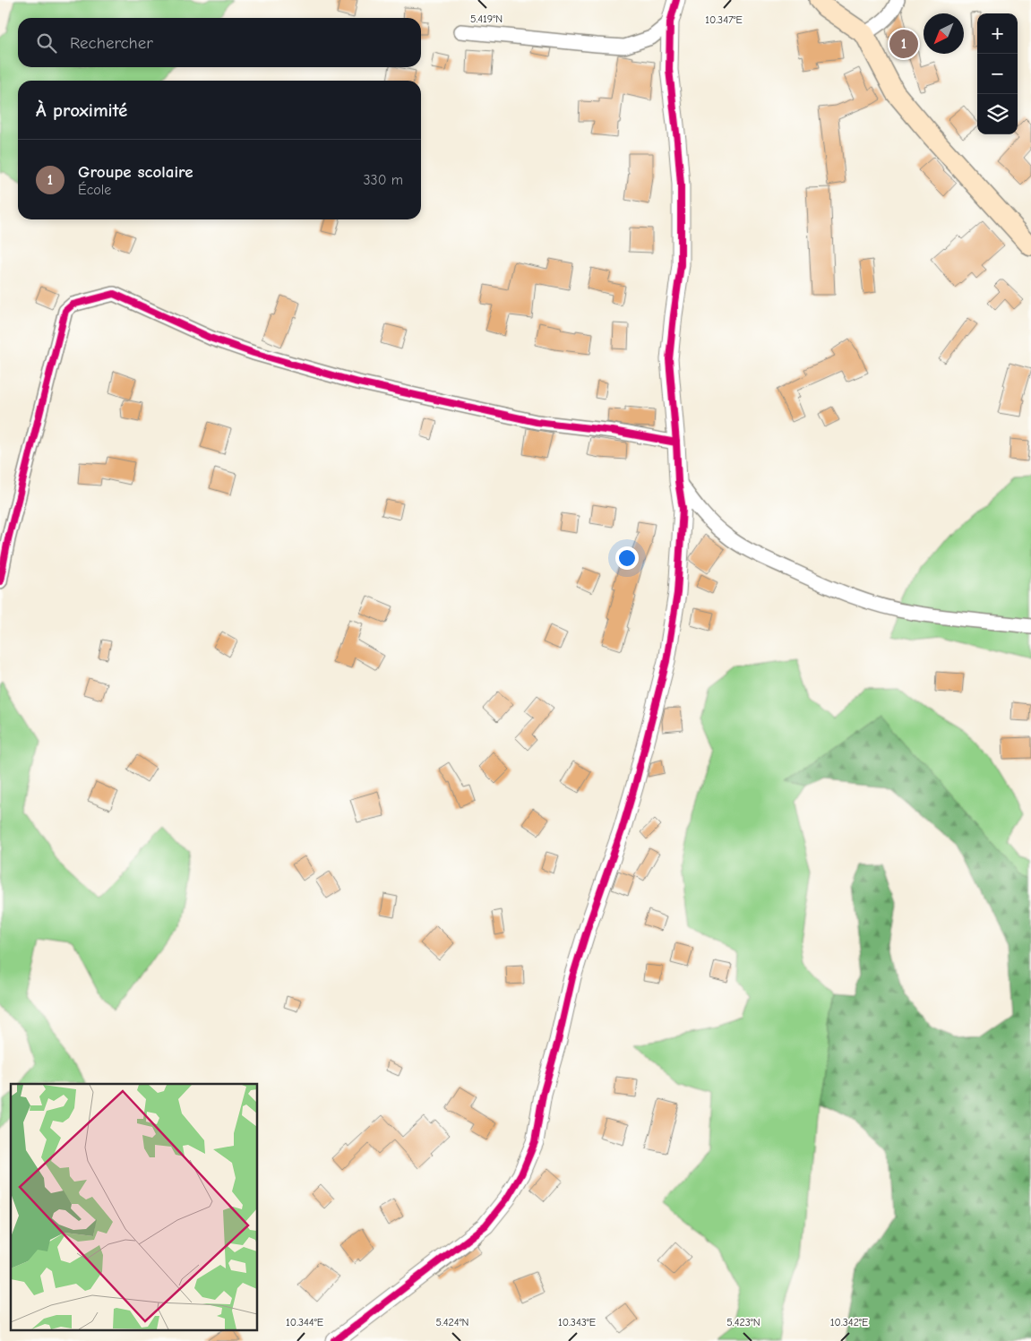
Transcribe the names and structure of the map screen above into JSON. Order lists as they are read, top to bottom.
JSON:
{
  "north": "bottom left",
  "page": {
    "map_buttons": ["+", "−"],
    "search": "Rechercher",
    "pins": "1",
    "heading": "À proximité",
    "list": [
      {
        "mark": "1",
        "name": "Groupe scolaire",
        "note": "École",
        "value": "330 m"
      }
    ]
  },
  "coordinates": [
    "5.419°N",
    "10.347°E",
    "10.344°E",
    "10.343°E",
    "10.342°E",
    "5.424°N",
    "5.423°N"
  ]
}
